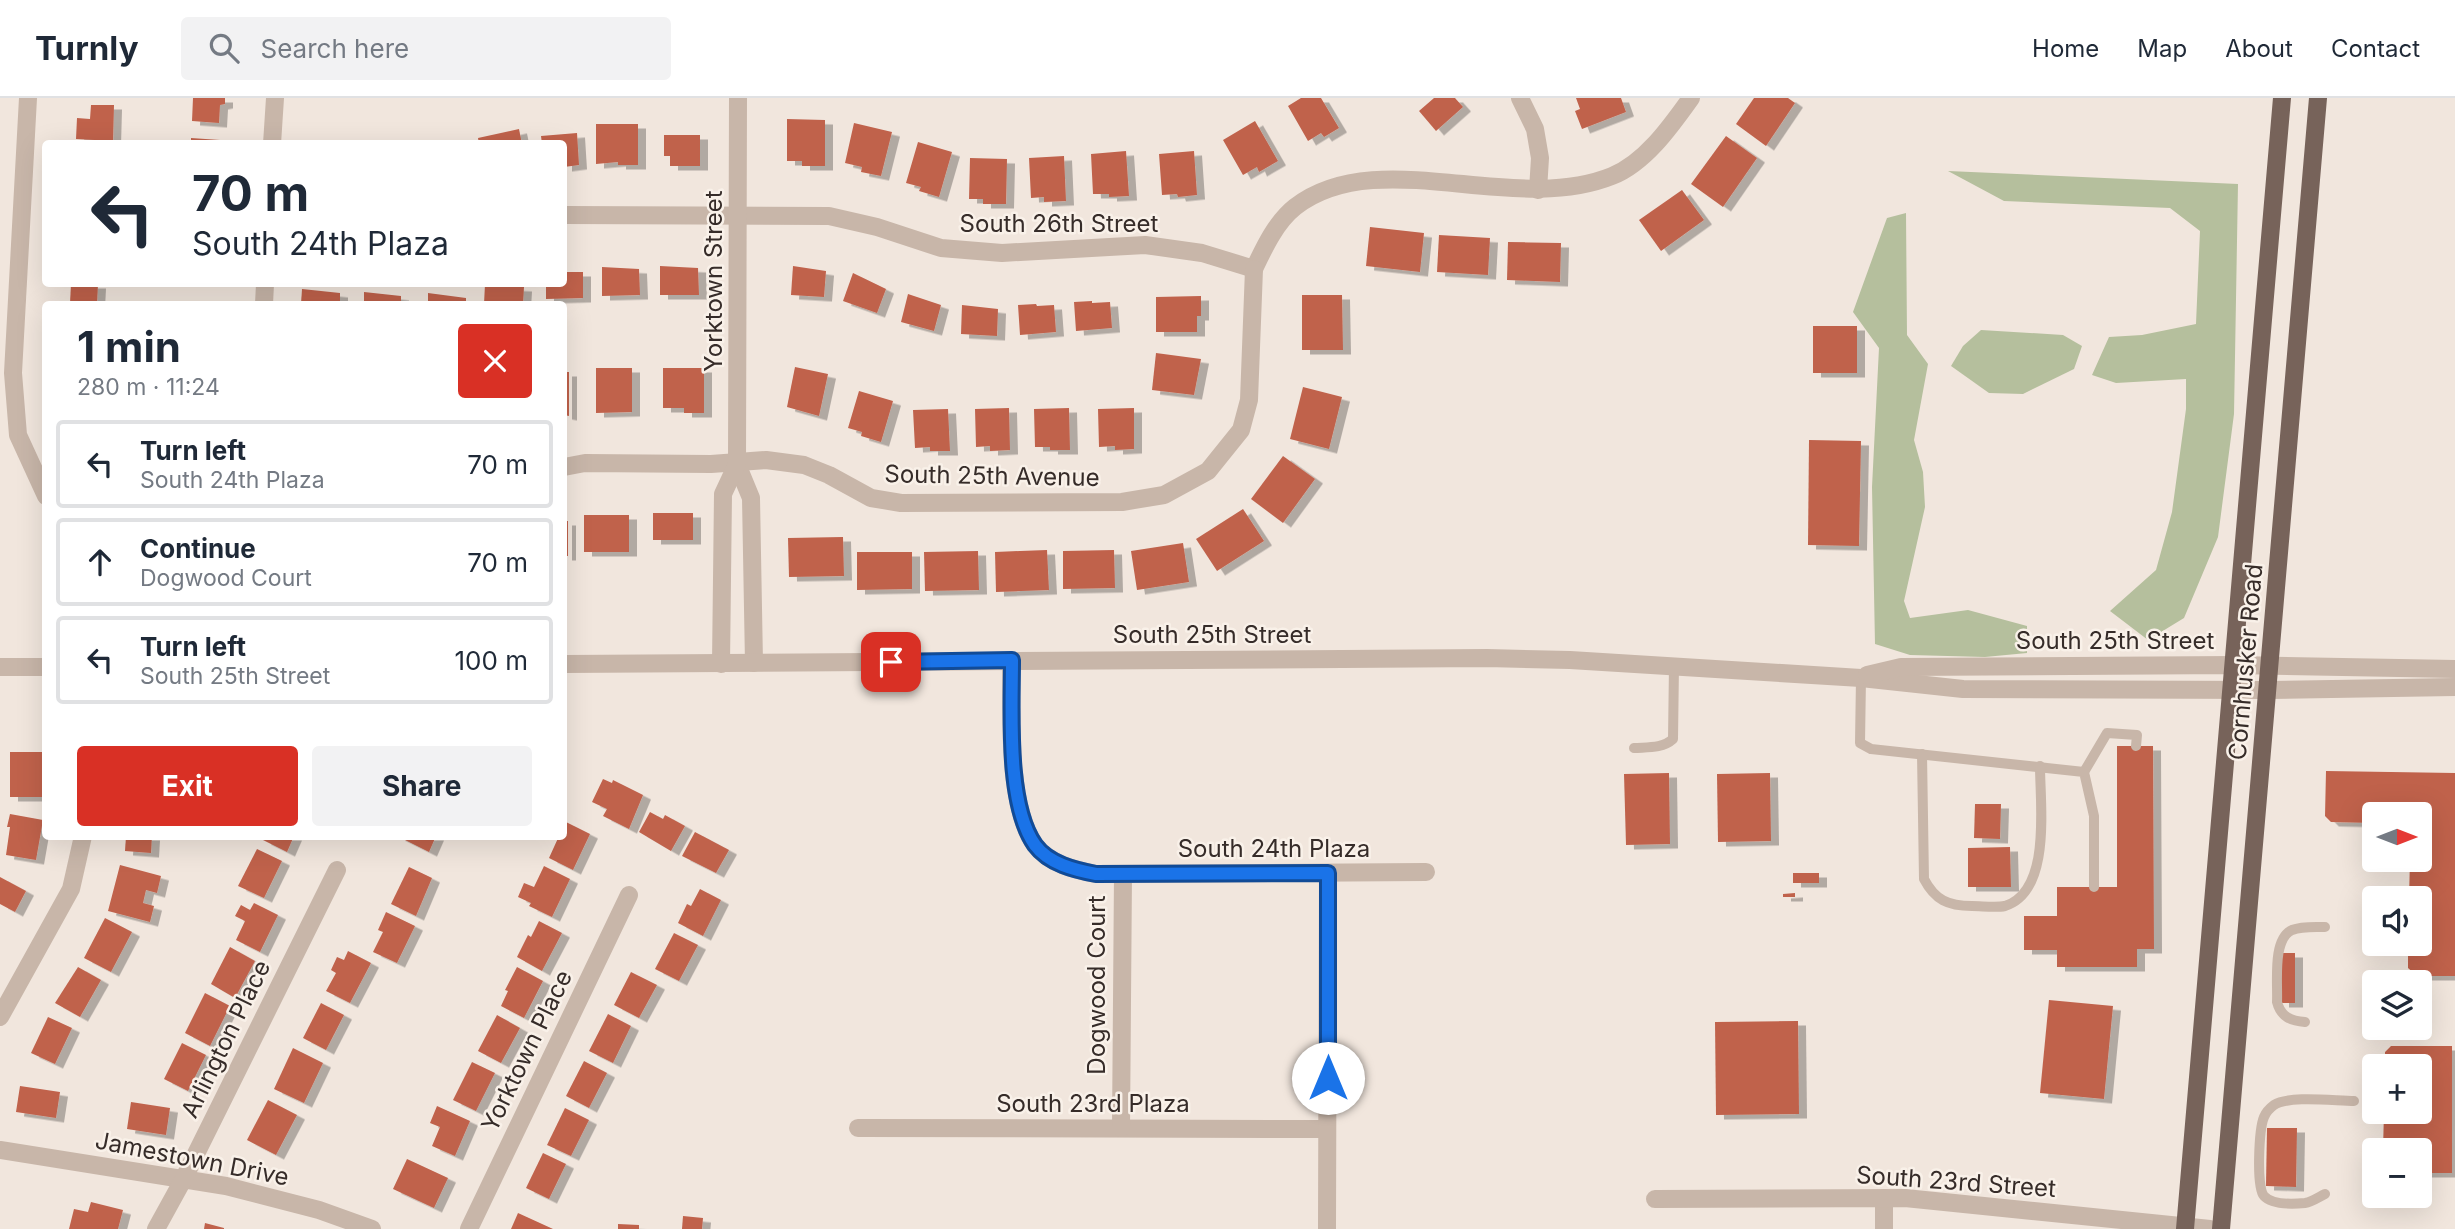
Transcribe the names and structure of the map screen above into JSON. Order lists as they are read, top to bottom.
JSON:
{
  "streets": {
    "main road": ["Cornhusker Road"],
    "street": [
      "South 26th Street",
      "Yorktown Street",
      "South 25th Avenue",
      "South 25th Street",
      "South 24th Plaza",
      "Dogwood Court",
      "Arlington Place",
      "Yorktown Place",
      "South 23rd Plaza",
      "Jamestown Drive",
      "South 23rd Street"
    ]
  },
  "crossings": [
    ["South 26th Street", "Yorktown Street"],
    ["South 26th Street", "South 25th Avenue"],
    ["Yorktown Street", "South 25th Avenue"],
    ["Yorktown Street", "South 25th Street"],
    ["South 25th Street", "Cornhusker Road"],
    ["South 25th Street", "Dogwood Court"],
    ["Cornhusker Road", "South 23rd Street"],
    ["South 24th Plaza", "Dogwood Court"],
    ["Dogwood Court", "South 23rd Plaza"],
    ["Arlington Place", "Jamestown Drive"]
  ],
  "north": "right",
  "page": {
    "header": "Turnly",
    "search": "Search here",
    "nav": [
      "Home",
      "Map",
      "About",
      "Contact"
    ],
    "turn": ["70 m", "South 24th Plaza"],
    "heading": ["1 min", "280 m · 11:24"],
    "list": [
      {
        "name": "Turn left",
        "note": "South 24th Plaza",
        "value": "70 m"
      },
      {
        "name": "Continue",
        "note": "Dogwood Court",
        "value": "70 m"
      },
      {
        "name": "Turn left",
        "note": "South 25th Street",
        "value": "100 m"
      }
    ],
    "buttons": ["Exit", "Share"],
    "map_buttons": ["+", "−"]
  }
}
